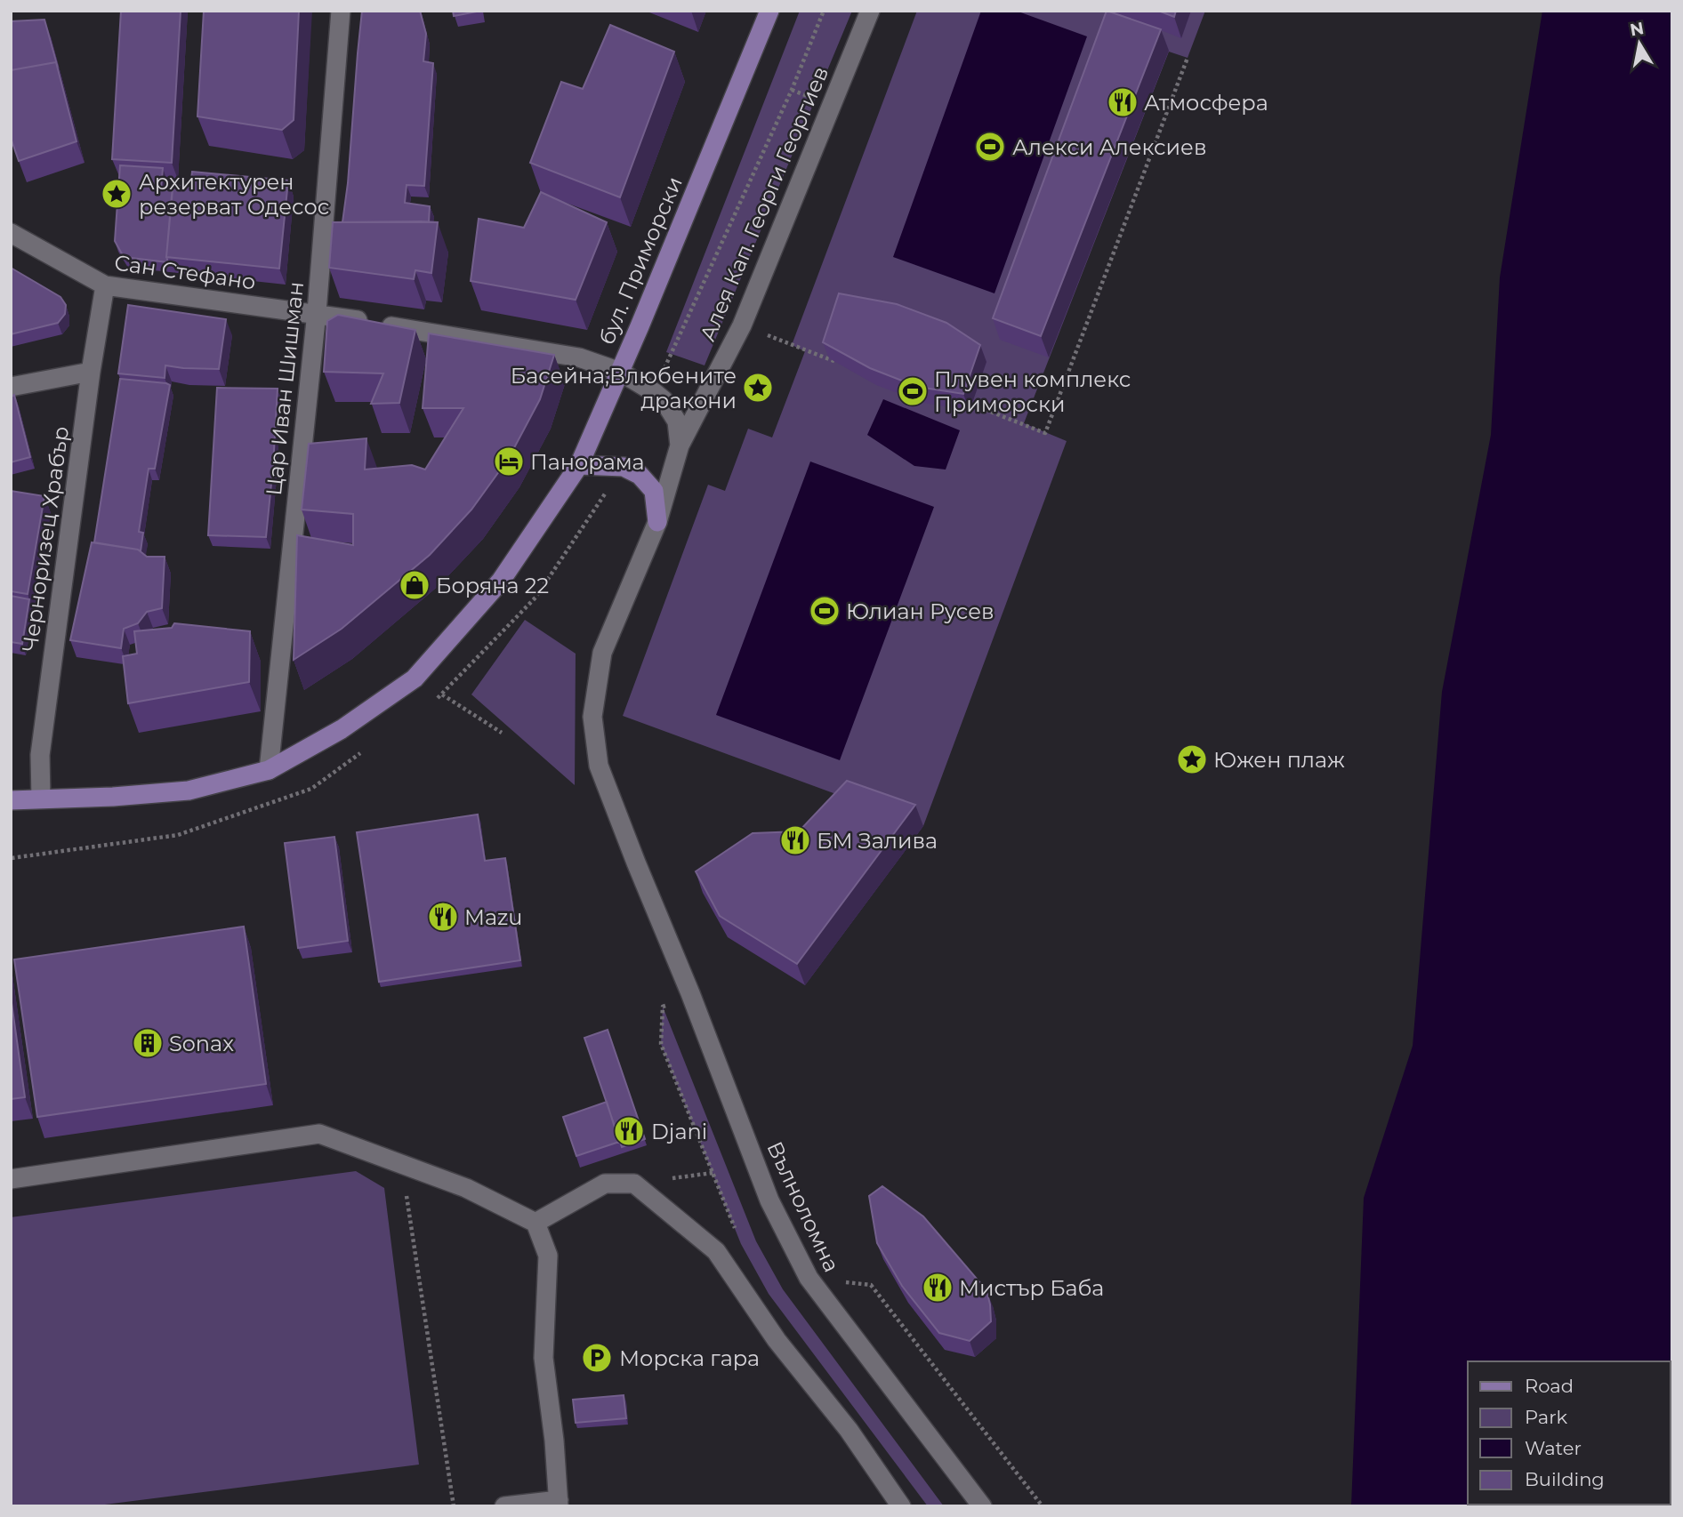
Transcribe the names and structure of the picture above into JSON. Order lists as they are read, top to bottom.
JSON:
{
  "streets": {
    "main road": ["бул. Приморски"],
    "street": [
      "Алея Кап. Георги Георгиев",
      "Сан Стефано",
      "Цар Иван Шишман",
      "Черноризец Храбър",
      "Вълноломна"
    ]
  },
  "crossings": [
    ["Алея Кап. Георги Георгиев", "Вълноломна"],
    ["бул. Приморски", "Сан Стефано"],
    ["бул. Приморски", "Цар Иван Шишман"],
    ["бул. Приморски", "Черноризец Храбър"],
    ["Сан Стефано", "Цар Иван Шишман"],
    ["Сан Стефано", "Черноризец Храбър"]
  ],
  "places": {
    "restaurant": [
      "Атмосфера",
      "БМ Залива",
      "Mazu",
      "Djani",
      "Мистър Баба"
    ],
    "sports": ["Алекси Алексиев", "Плувен комплекс Приморски", "Юлиан Русев"],
    "place": ["Архитектурен резерват Одесос", "Басейна;Влюбените дракони", "Южен плаж"],
    "hotel": ["Панорама"],
    "shop": ["Боряна 22"],
    "building": ["Sonax"],
    "parking": ["Морска гара"]
  },
  "legend": [
    "Road",
    "Park",
    "Water",
    "Building"
  ],
  "north": "top"
}
